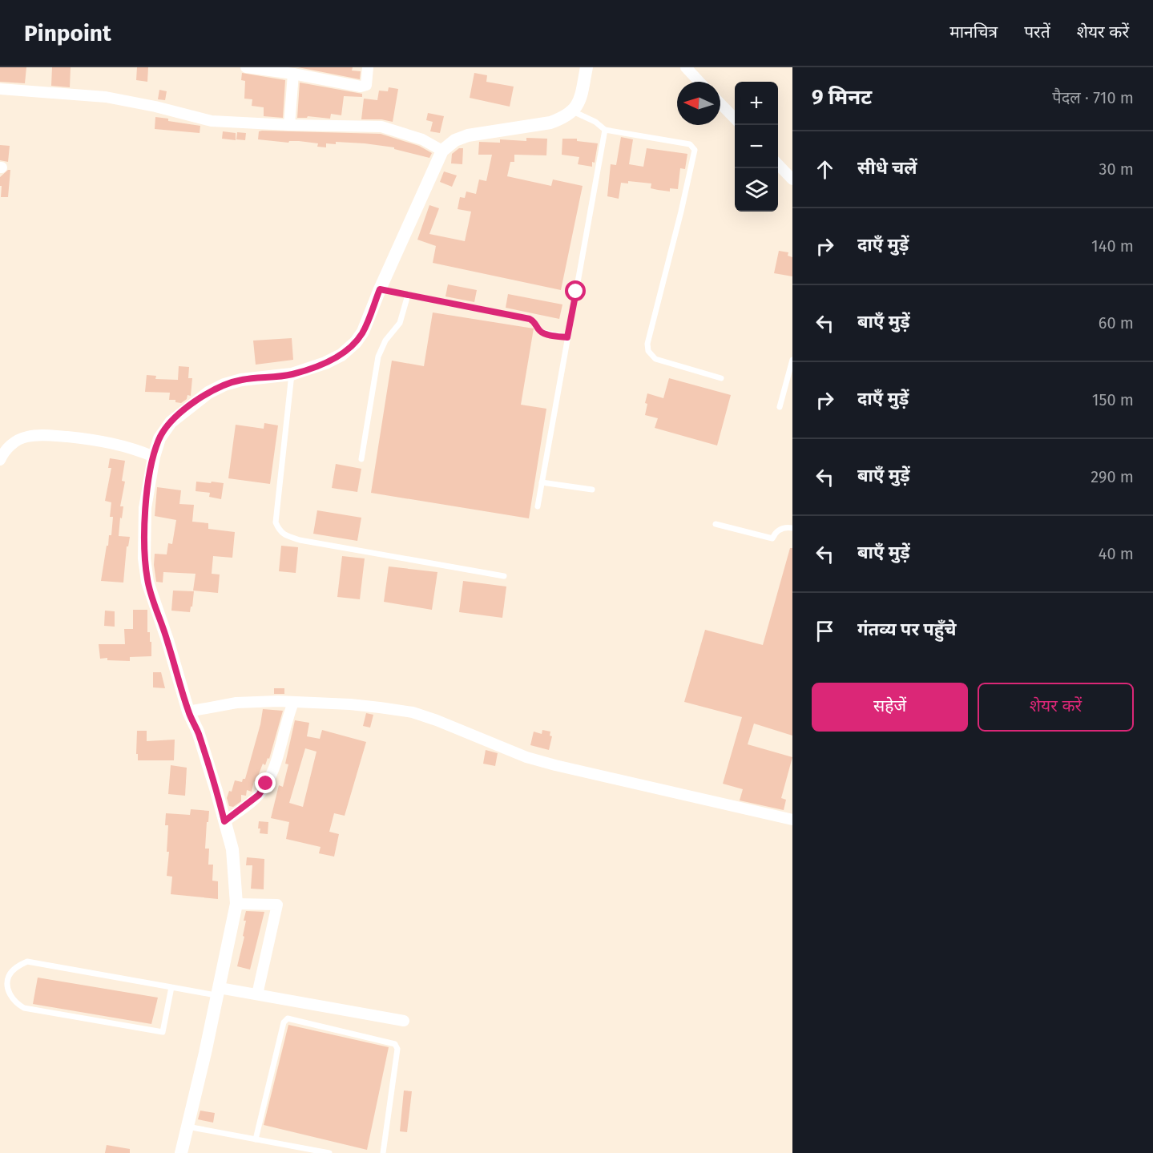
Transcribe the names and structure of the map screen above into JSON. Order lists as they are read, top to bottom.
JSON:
{
  "north": "left",
  "page": {
    "header": "Pinpoint",
    "nav": ["मानचित्र", "परतें", "शेयर करें"],
    "heading": ["9 मिनट", "पैदल · 710 m"],
    "map_buttons": ["+", "−"],
    "list": [
      ["सीधे चलें", "30 m"],
      ["दाएँ मुड़ें", "140 m"],
      ["बाएँ मुड़ें", "60 m"],
      ["दाएँ मुड़ें", "150 m"],
      ["बाएँ मुड़ें", "290 m"],
      ["बाएँ मुड़ें", "40 m"],
      "गंतव्य पर पहुँचे"
    ],
    "buttons": ["सहेजें", "शेयर करें"]
  }
}
